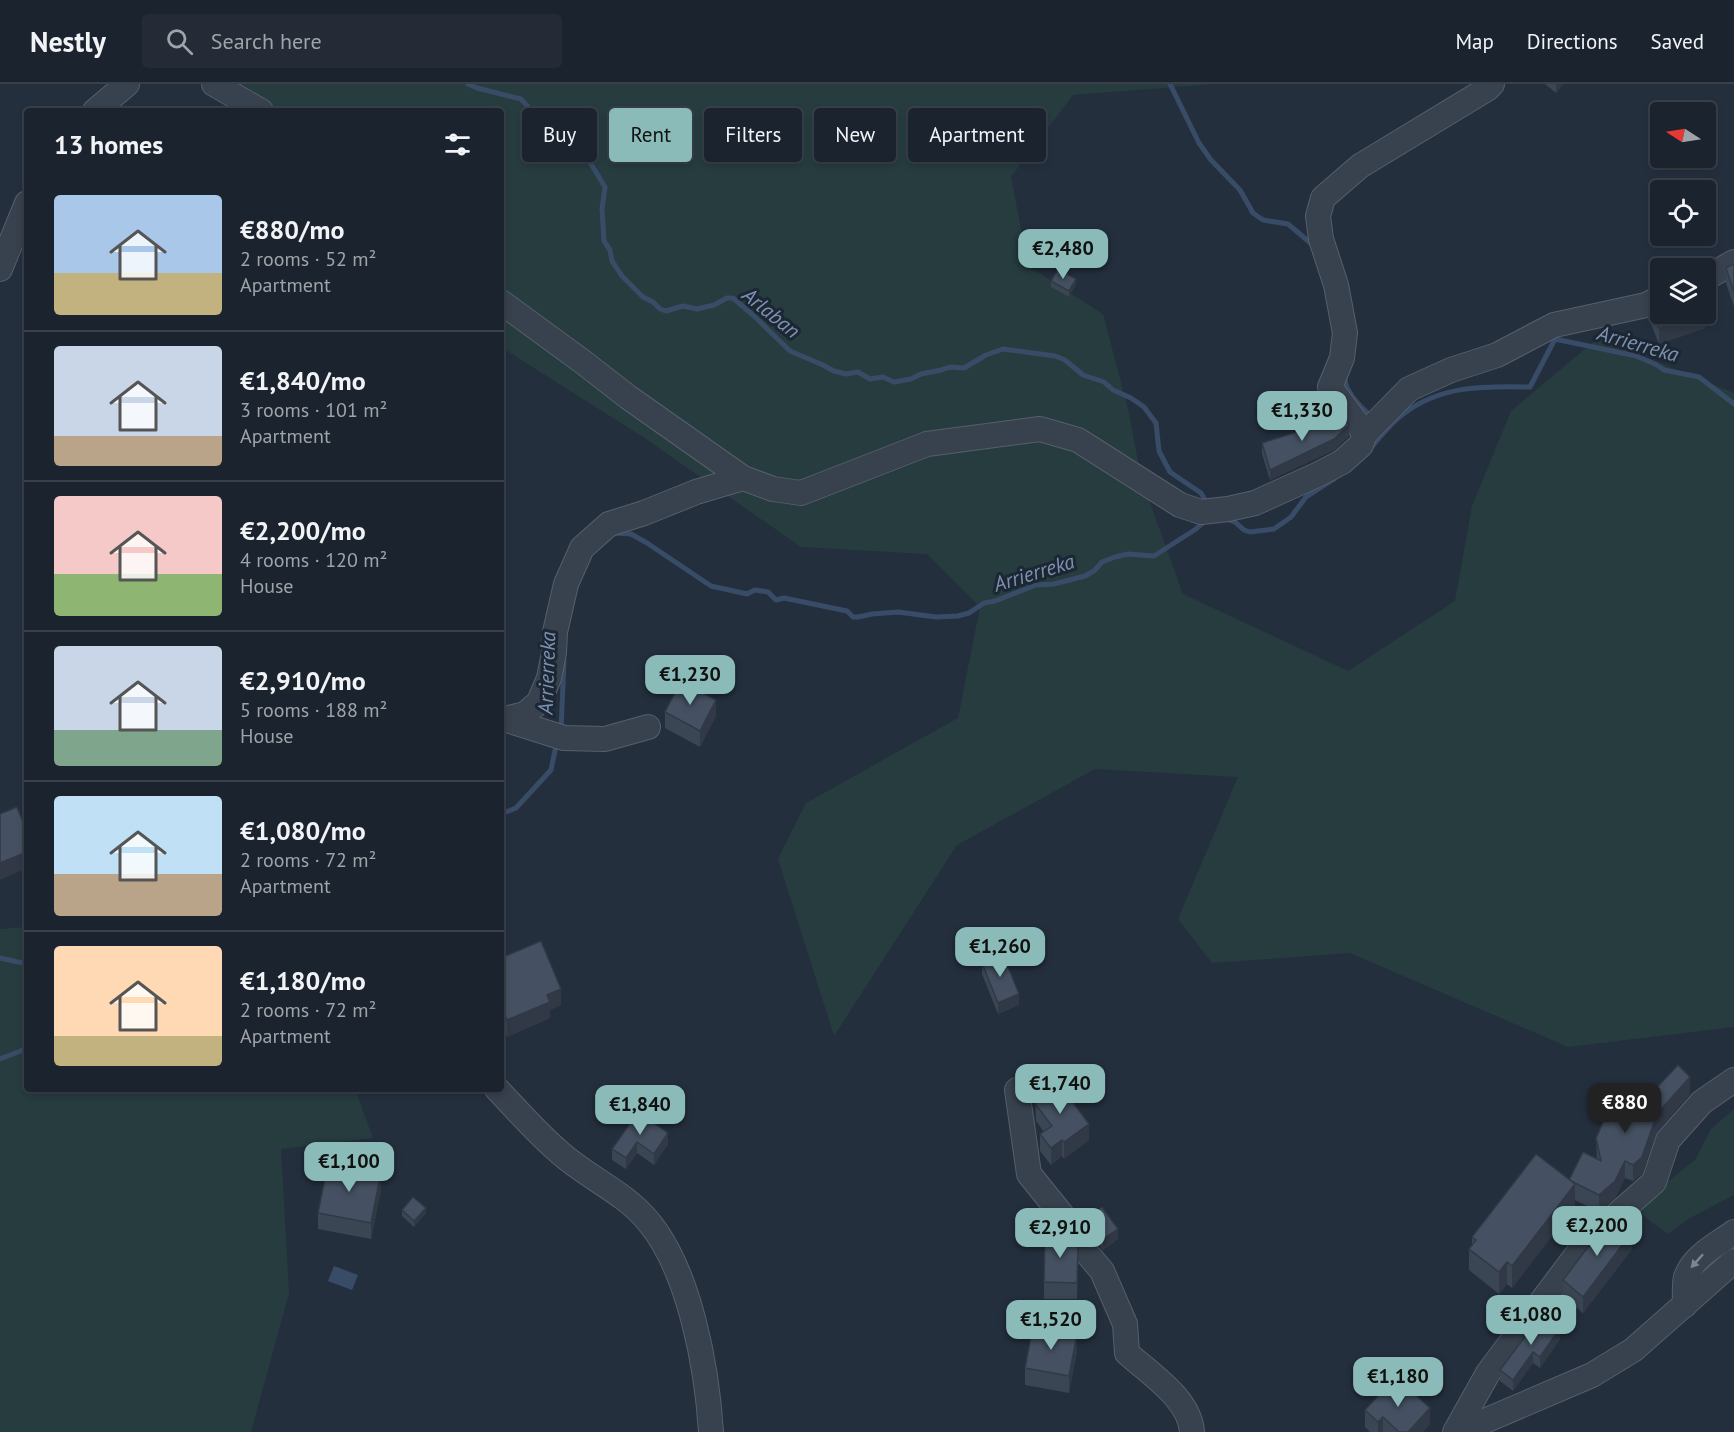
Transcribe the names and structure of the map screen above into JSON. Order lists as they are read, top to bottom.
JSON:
{
  "water": ["Arlaban", "Arrierreka"],
  "north": "left",
  "page": {
    "header": "Nestly",
    "search": "Search here",
    "nav": ["Map", "Directions", "Saved"],
    "chip": [
      "Buy",
      "Rent",
      "Filters",
      "New",
      "Apartment"
    ],
    "heading": "13 homes",
    "list": [
      {
        "name": "€880/mo",
        "note": "2 rooms · 52 m² · Apartment"
      },
      {
        "name": "€1,840/mo",
        "note": "3 rooms · 101 m² · Apartment"
      },
      {
        "name": "€2,200/mo",
        "note": "4 rooms · 120 m² · House"
      },
      {
        "name": "€2,910/mo",
        "note": "5 rooms · 188 m² · House"
      },
      {
        "name": "€1,080/mo",
        "note": "2 rooms · 72 m² · Apartment"
      },
      {
        "name": "€1,180/mo",
        "note": "2 rooms · 72 m² · Apartment"
      }
    ],
    "price": [
      "€2,480",
      "€1,330",
      "€1,230",
      "€1,260",
      "€1,740",
      "€880",
      "€1,840",
      "€1,100",
      "€2,200",
      "€2,910",
      "€1,080",
      "€1,520",
      "€1,180"
    ]
  }
}
